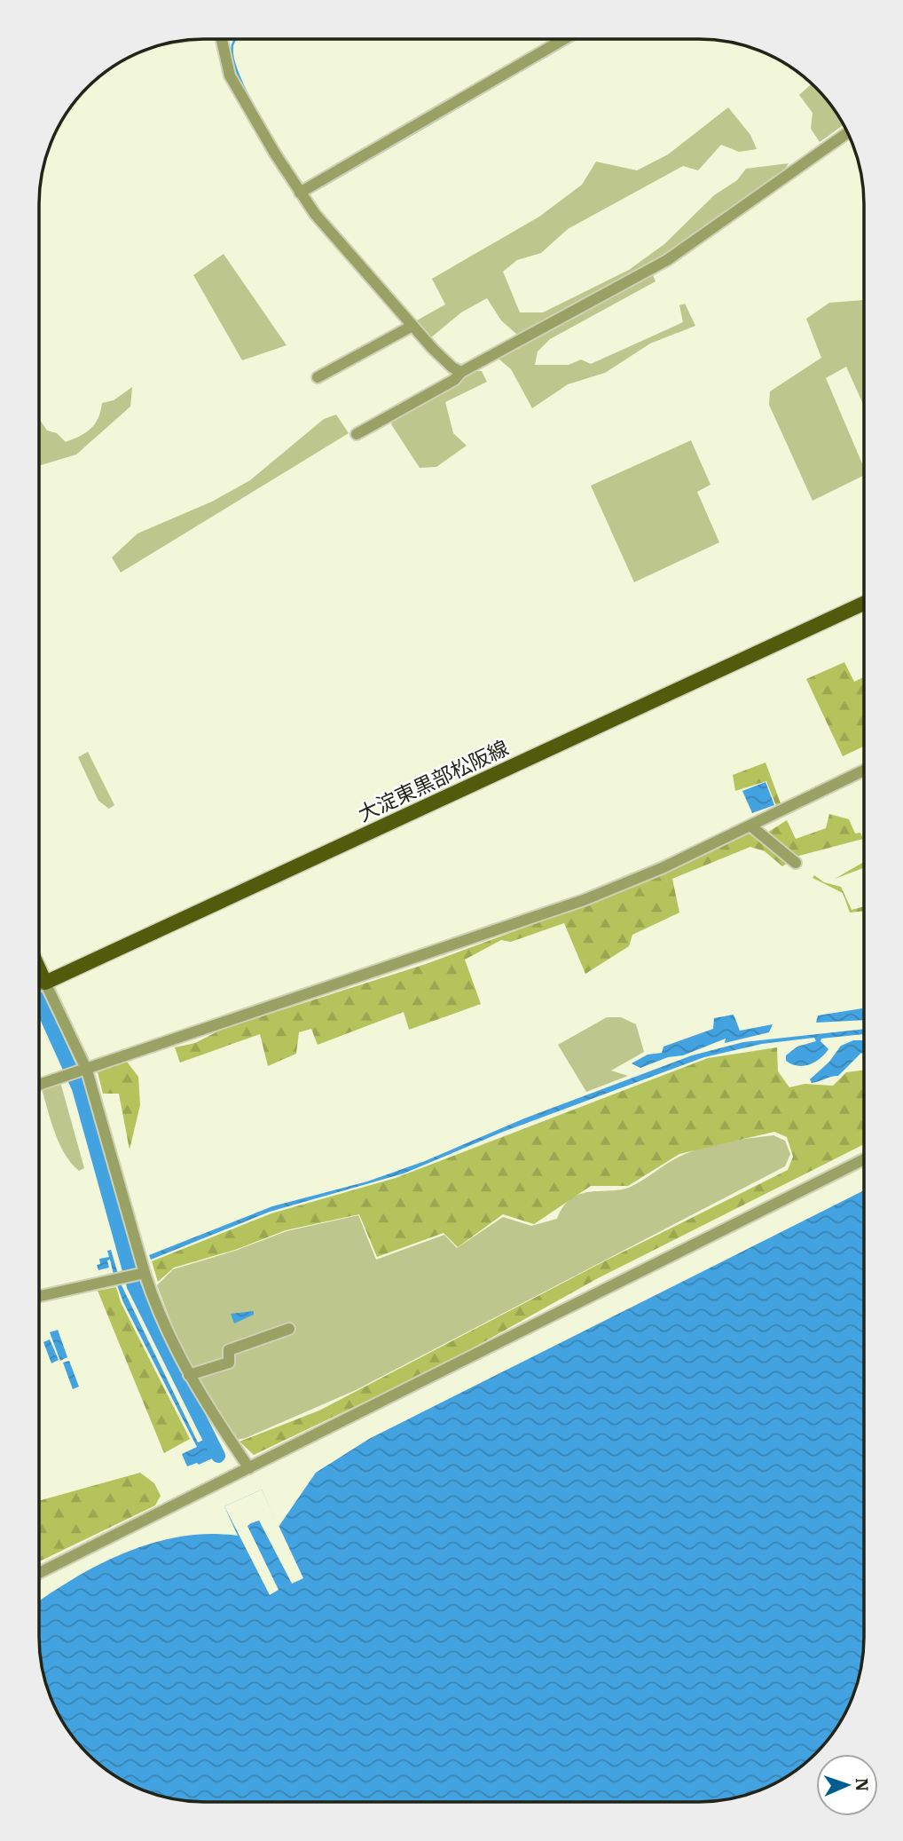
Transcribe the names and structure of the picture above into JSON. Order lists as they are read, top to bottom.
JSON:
{
  "streets": {
    "main road": ["大淀東黒部松阪線"]
  },
  "north": "right"
}
